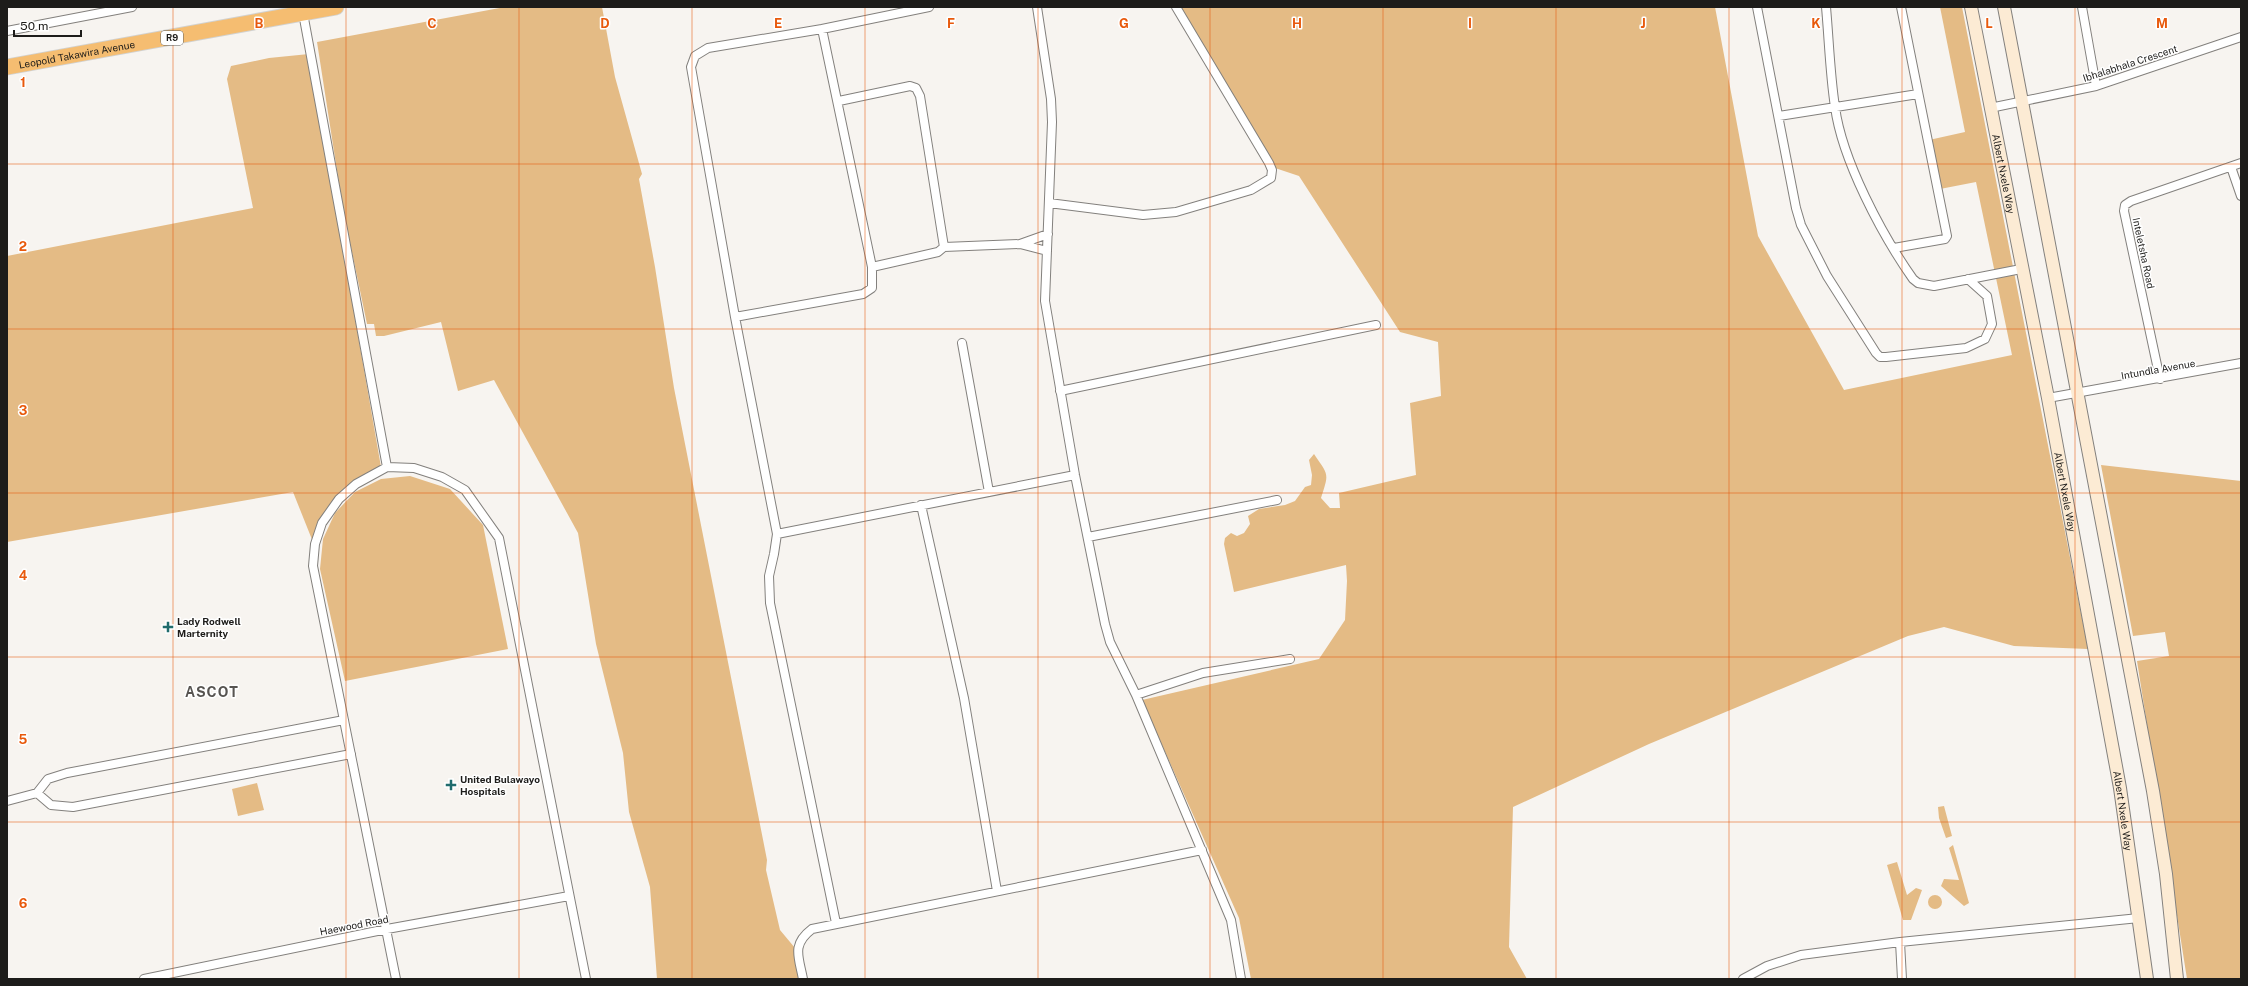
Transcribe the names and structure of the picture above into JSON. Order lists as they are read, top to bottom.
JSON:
{
  "streets": {
    "highway": ["R9", "Leopold Takawira Avenue"],
    "main road": ["Albert Nxele Way"],
    "street": [
      "Ibhalabhala Crescent",
      "Inteletsha Road",
      "Intundla Avenue",
      "Haewood Road"
    ]
  },
  "crossings": [
    ["Ibhalabhala Crescent", "Albert Nxele Way"],
    ["Albert Nxele Way", "Intundla Avenue"],
    ["Inteletsha Road", "Intundla Avenue"]
  ],
  "districts": ["ASCOT"],
  "places": {
    "health": ["Lady Rodwell Marternity", "United Bulawayo Hospitals"]
  },
  "scale_bar": "50 m",
  "grid": {
    "columns": [
      "B",
      "C",
      "D",
      "E",
      "F",
      "G",
      "H",
      "I",
      "J",
      "K",
      "L",
      "M"
    ],
    "rows": [
      "1",
      "2",
      "3",
      "4",
      "5",
      "6"
    ]
  }
}
